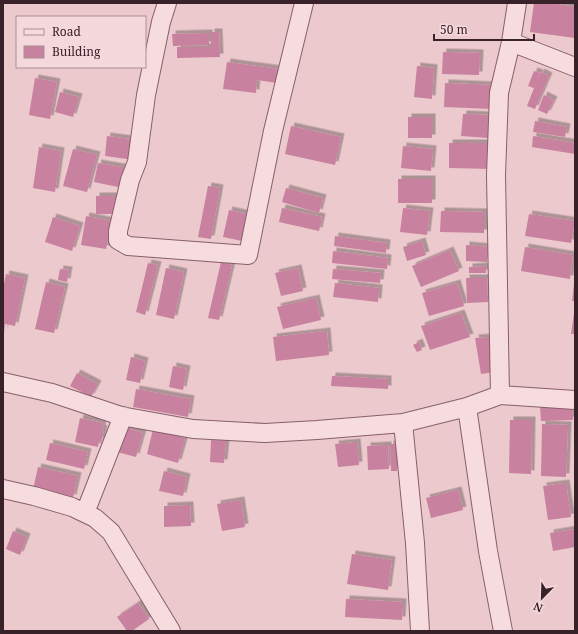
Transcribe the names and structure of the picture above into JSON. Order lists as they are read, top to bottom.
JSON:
{
  "legend": ["Road", "Building"],
  "scale_bar": "50 m",
  "north": "bottom left"
}
